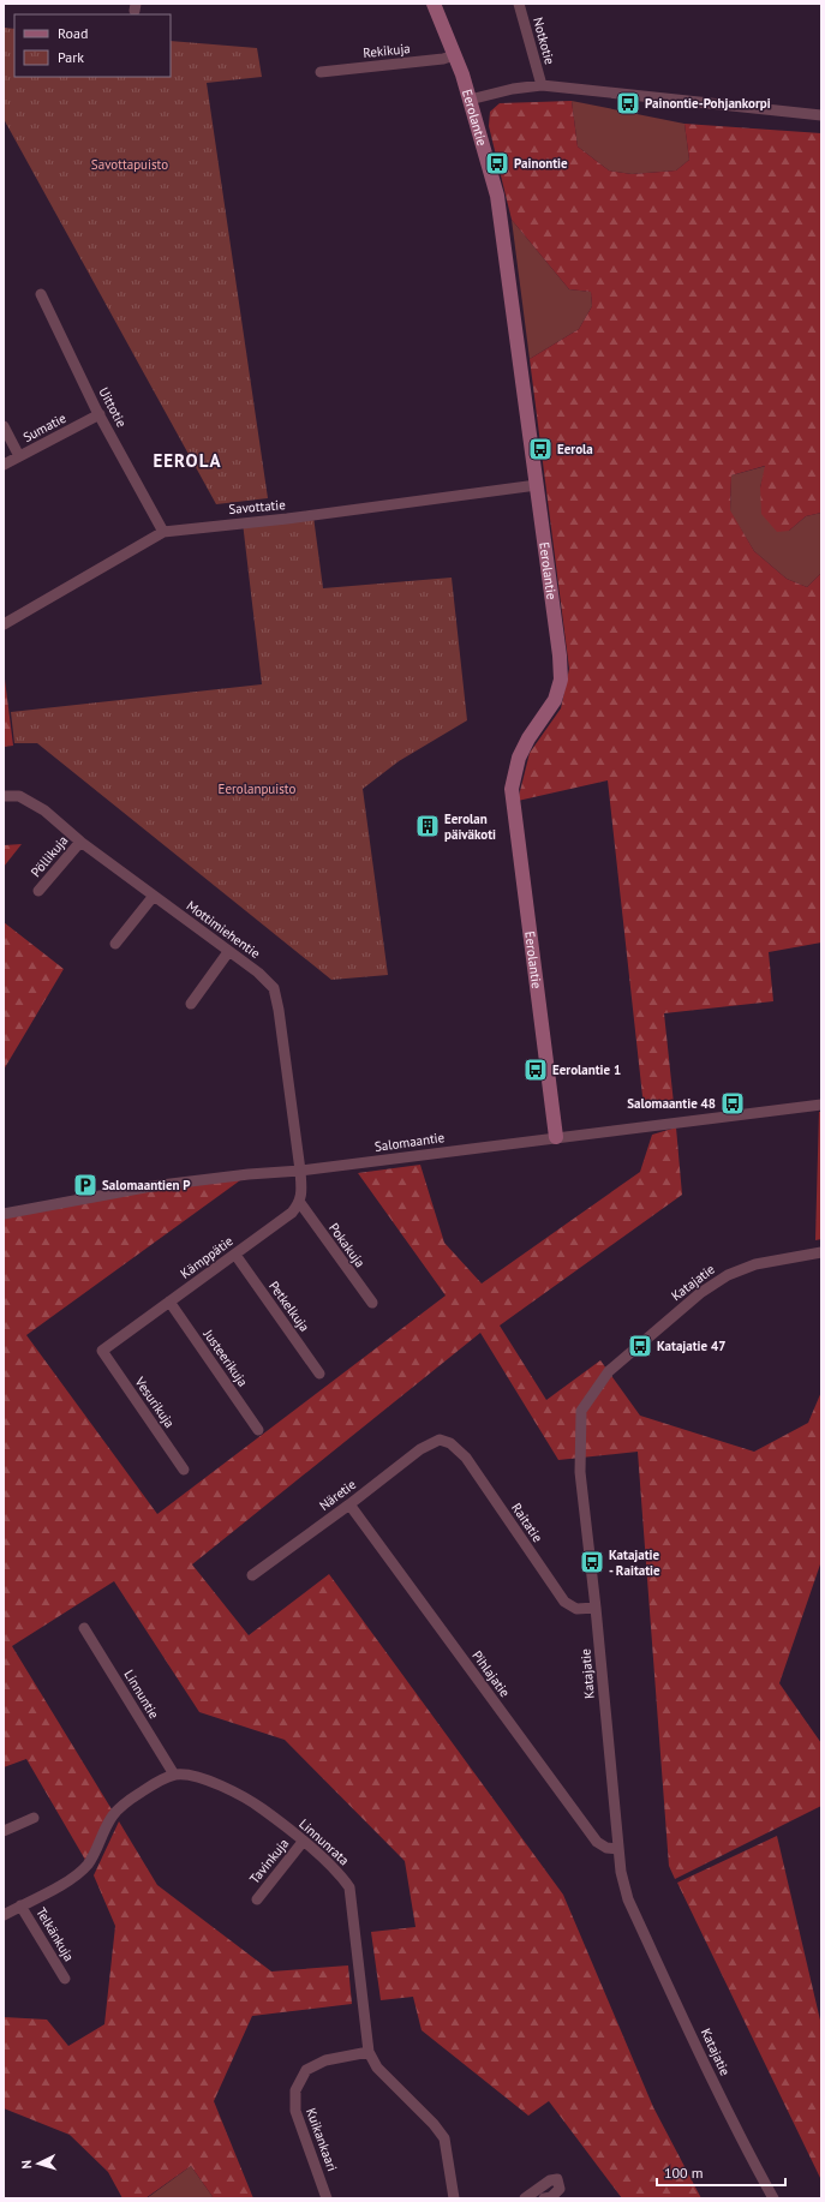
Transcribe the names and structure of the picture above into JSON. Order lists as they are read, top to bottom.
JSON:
{
  "streets": {
    "street": [
      "Notkotie",
      "Rekikuja",
      "Eerolantie",
      "Uittotie",
      "Sumatie",
      "Savottatie",
      "Pöllikuja",
      "Mottimiehentie",
      "Salomaantie",
      "Pokakuja",
      "Kämppätie",
      "Katajatie",
      "Petkelkuja",
      "Justeerikuja",
      "Vesurikuja",
      "Näretie",
      "Raitatie",
      "Pihlajatie",
      "Linnuntie",
      "Linnunrata",
      "Tavinkuja",
      "Telkänkuja",
      "Kuikankaari"
    ]
  },
  "crossings": [
    ["Rekikuja", "Eerolantie"],
    ["Eerolantie", "Savottatie"],
    ["Eerolantie", "Salomaantie"],
    ["Uittotie", "Sumatie"],
    ["Uittotie", "Savottatie"],
    ["Pöllikuja", "Mottimiehentie"],
    ["Mottimiehentie", "Salomaantie"],
    ["Pokakuja", "Kämppätie"],
    ["Kämppätie", "Petkelkuja"],
    ["Kämppätie", "Justeerikuja"],
    ["Kämppätie", "Vesurikuja"],
    ["Katajatie", "Raitatie"],
    ["Katajatie", "Pihlajatie"],
    ["Näretie", "Raitatie"],
    ["Näretie", "Pihlajatie"],
    ["Linnuntie", "Linnunrata"],
    ["Linnunrata", "Tavinkuja"],
    ["Linnunrata", "Telkänkuja"],
    ["Linnunrata", "Kuikankaari"]
  ],
  "districts": ["EEROLA"],
  "parks": ["Savottapuisto", "Eerolanpuisto"],
  "places": {
    "bus stop": [
      "Painontie-Pohjankorpi",
      "Painontie",
      "Eerola",
      "Eerolantie 1",
      "Salomaantie 48",
      "Katajatie 47",
      "Katajatie - Raitatie"
    ],
    "building": ["Eerolan päiväkoti"],
    "parking": ["Salomaantien P"]
  },
  "legend": ["Road", "Park"],
  "scale_bar": "100 m",
  "north": "left"
}
